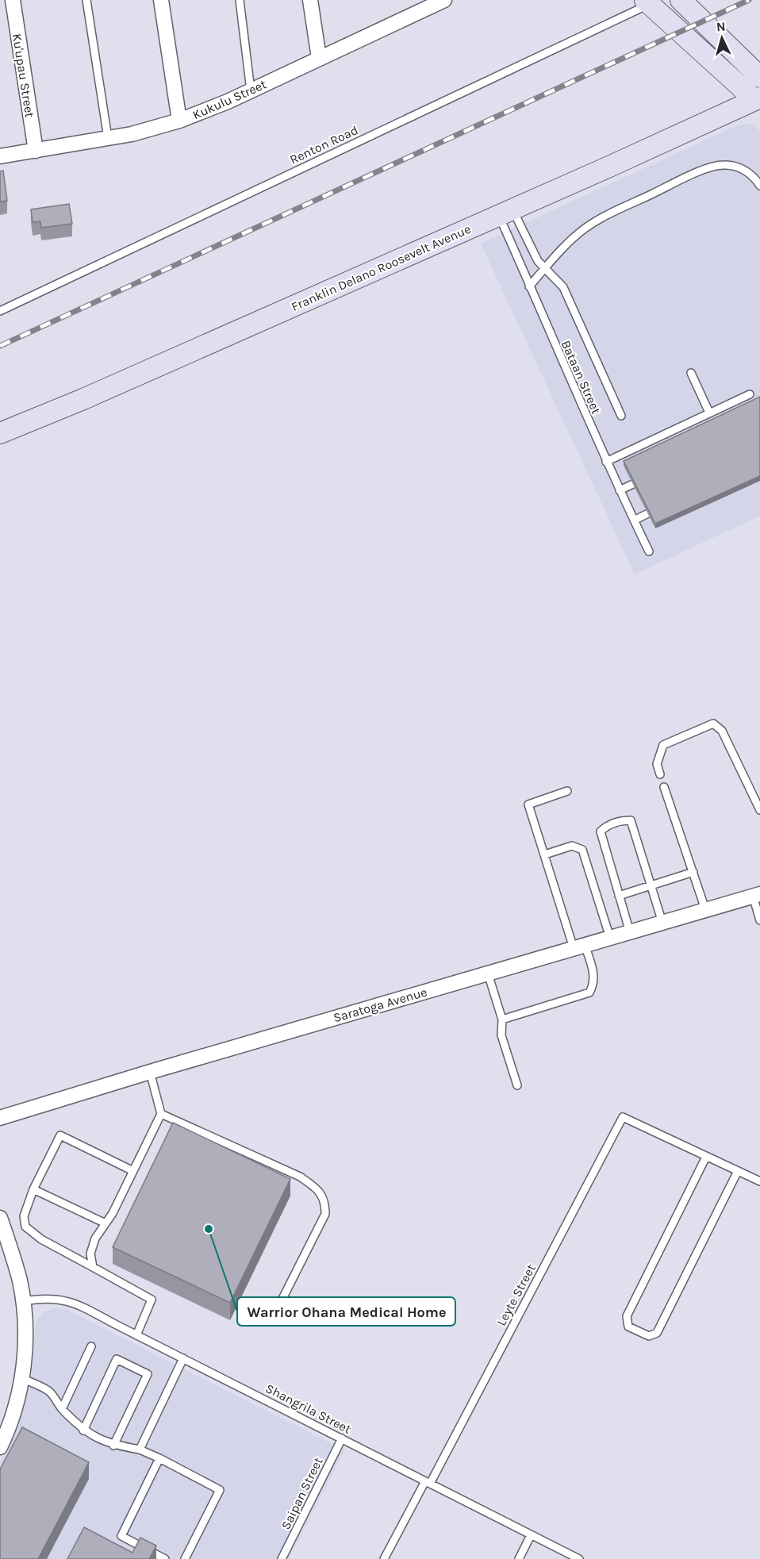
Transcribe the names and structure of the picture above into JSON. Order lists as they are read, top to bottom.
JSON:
{
  "streets": {
    "main road": ["Franklin Delano Roosevelt Avenue"],
    "street": ["Ku'upau Street", "Kukulu Street", "Saratoga Avenue"],
    "lane": [
      "Renton Road",
      "Bataan Street",
      "Leyte Street",
      "Shangrila Street",
      "Saipan Street"
    ]
  },
  "crossings": [
    ["Ku'upau Street", "Kukulu Street"],
    ["Franklin Delano Roosevelt Avenue", "Bataan Street"],
    ["Leyte Street", "Shangrila Street"],
    ["Shangrila Street", "Saipan Street"]
  ],
  "places": ["Warrior Ohana Medical Home"],
  "north": "top"
}
